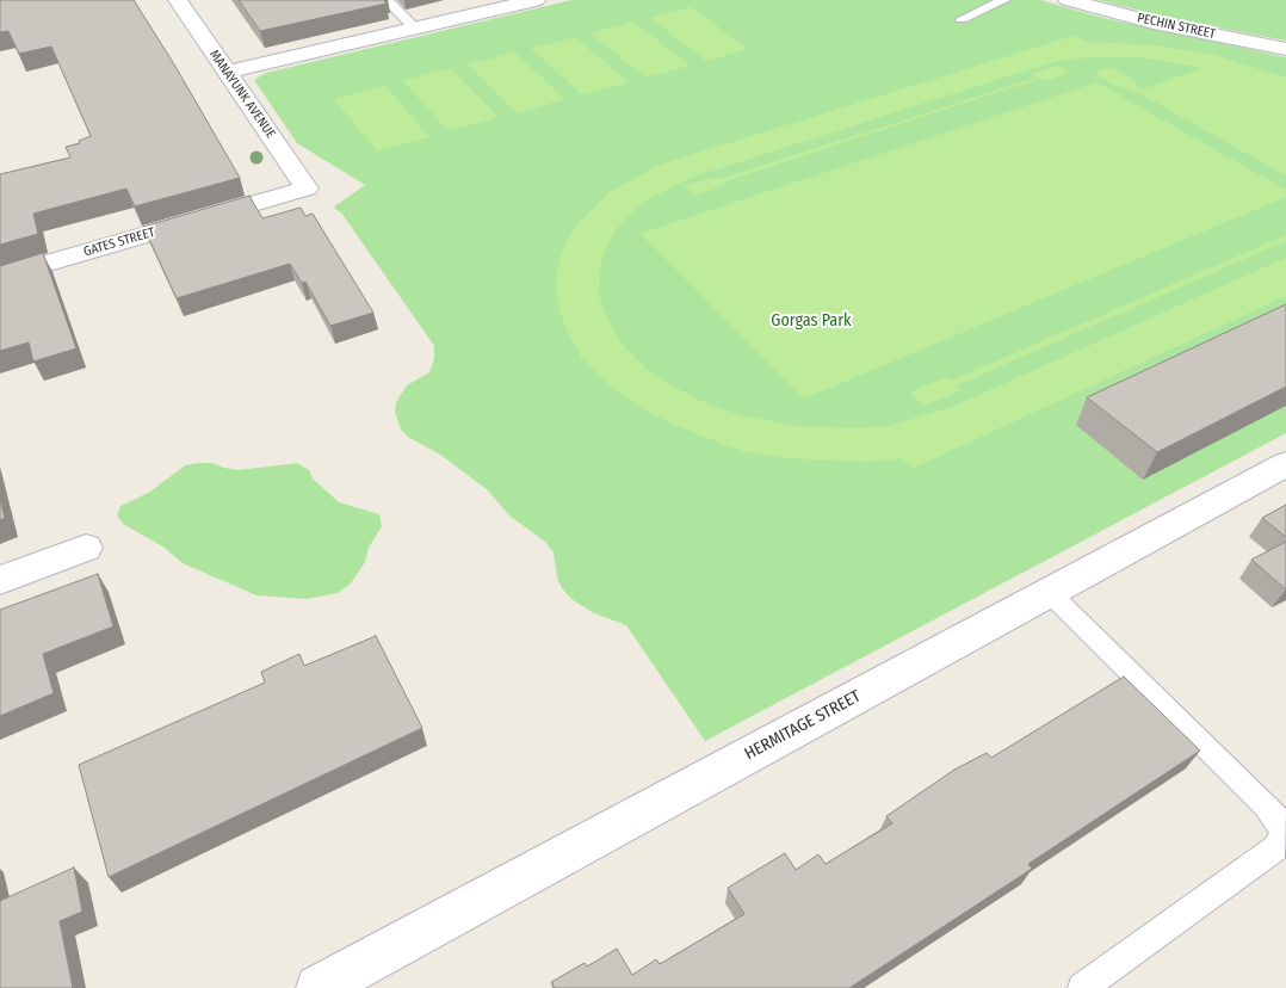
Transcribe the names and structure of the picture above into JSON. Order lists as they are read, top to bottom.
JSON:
{
  "streets": {
    "street": [
      "PECHIN STREET",
      "MANAYUNK AVENUE",
      "GATES STREET",
      "HERMITAGE STREET"
    ]
  },
  "crossings": [
    ["MANAYUNK AVENUE", "GATES STREET"]
  ],
  "parks": ["Gorgas Park"]
}
